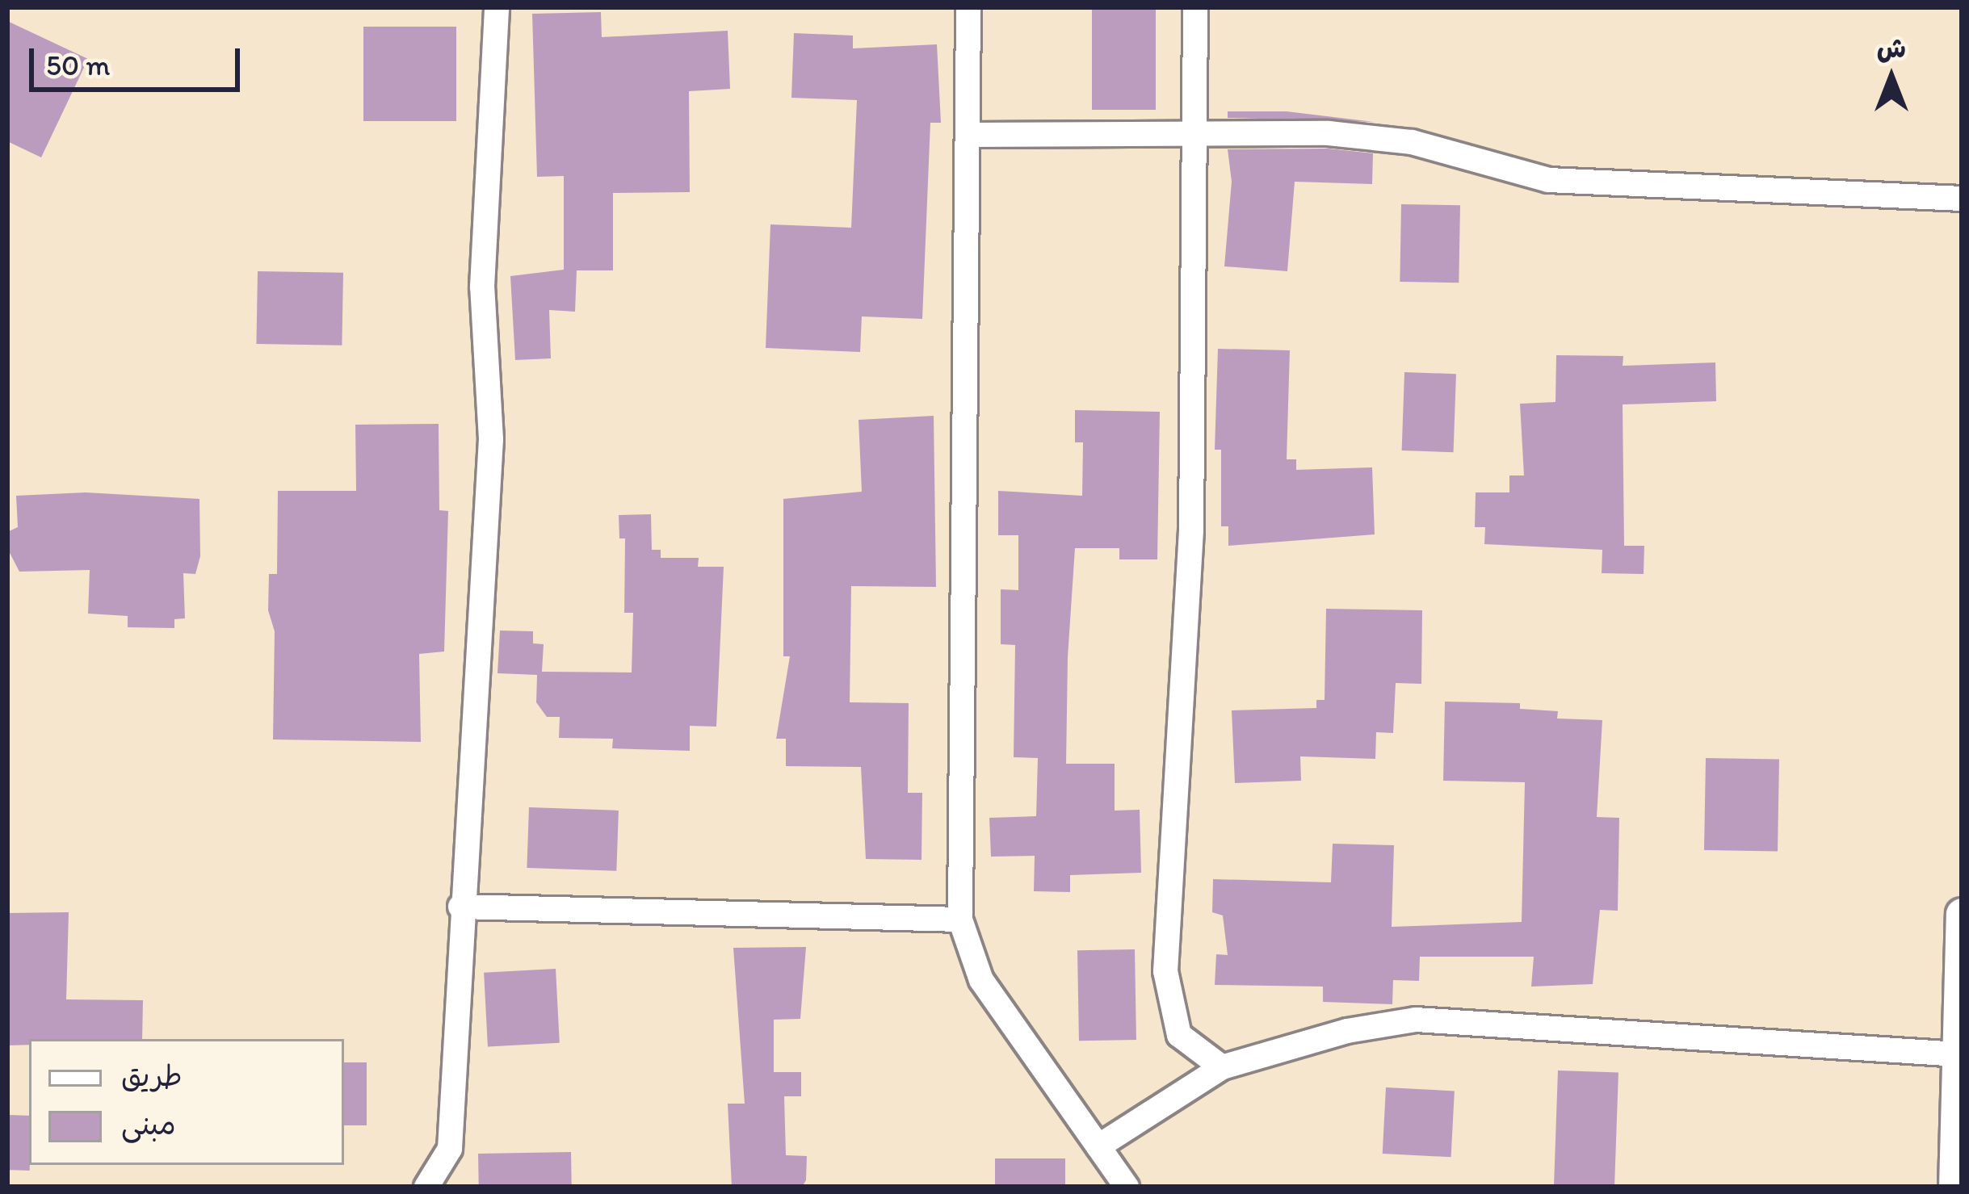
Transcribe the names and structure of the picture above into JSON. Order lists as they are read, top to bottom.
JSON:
{
  "legend": ["طريق", "مبنى"],
  "scale_bar": "50 m",
  "north": "top"
}
